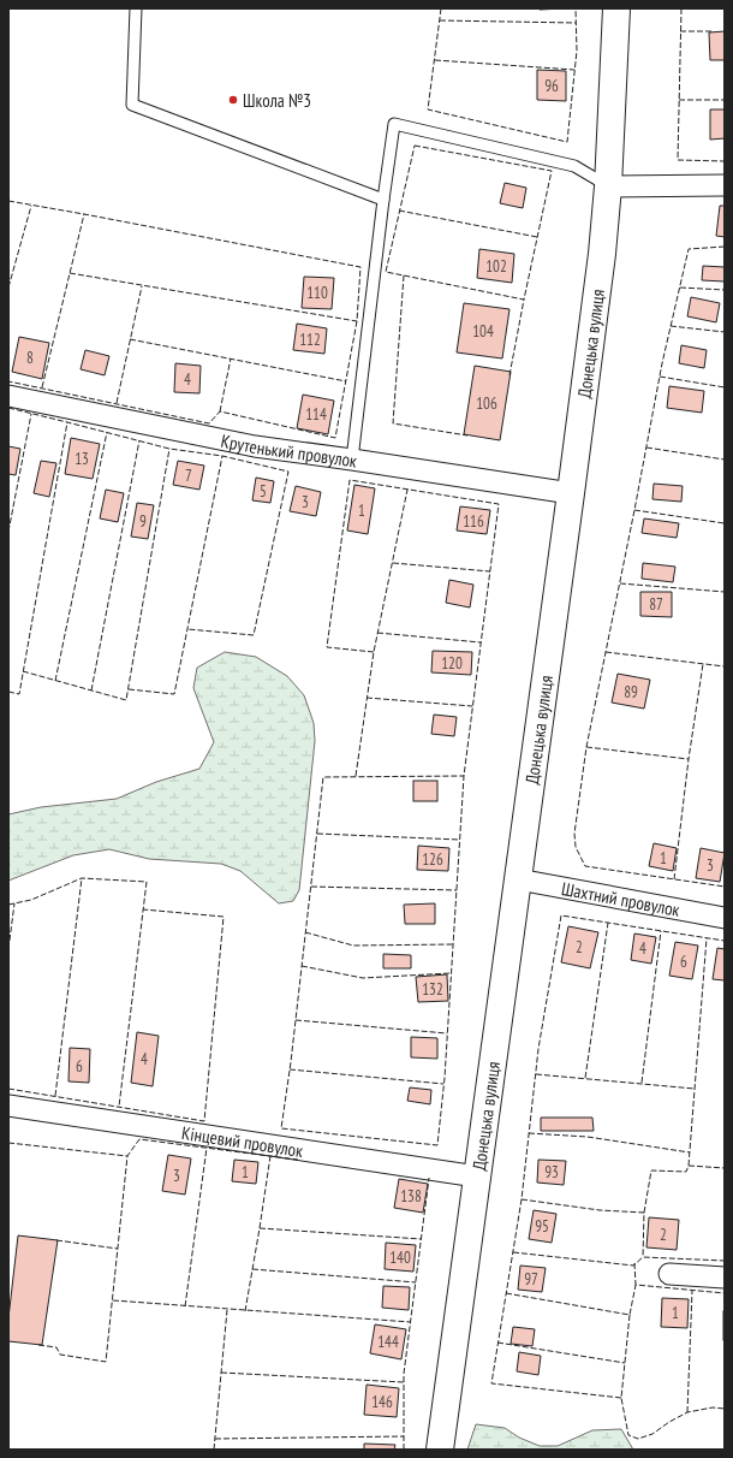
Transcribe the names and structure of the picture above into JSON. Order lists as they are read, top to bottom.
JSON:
{
  "streets": {
    "main road": ["Донецька вулиця"],
    "street": ["Крутенький провулок", "Шахтний провулок", "Кінцевий провулок"]
  },
  "crossings": [
    ["Донецька вулиця", "Крутенький провулок"],
    ["Донецька вулиця", "Шахтний провулок"],
    ["Донецька вулиця", "Кінцевий провулок"]
  ],
  "places": ["Школа №3"],
  "house_numbers": [
    "96",
    "102",
    "110",
    "104",
    "112",
    "8",
    "4",
    "106",
    "114",
    "13",
    "7",
    "5",
    "3",
    "1",
    "9",
    "116",
    "87",
    "120",
    "89",
    "1",
    "126",
    "3",
    "2",
    "4",
    "6",
    "132",
    "4",
    "6",
    "1",
    "93",
    "3",
    "138",
    "95",
    "2",
    "140",
    "97",
    "1",
    "144",
    "146"
  ]
}
